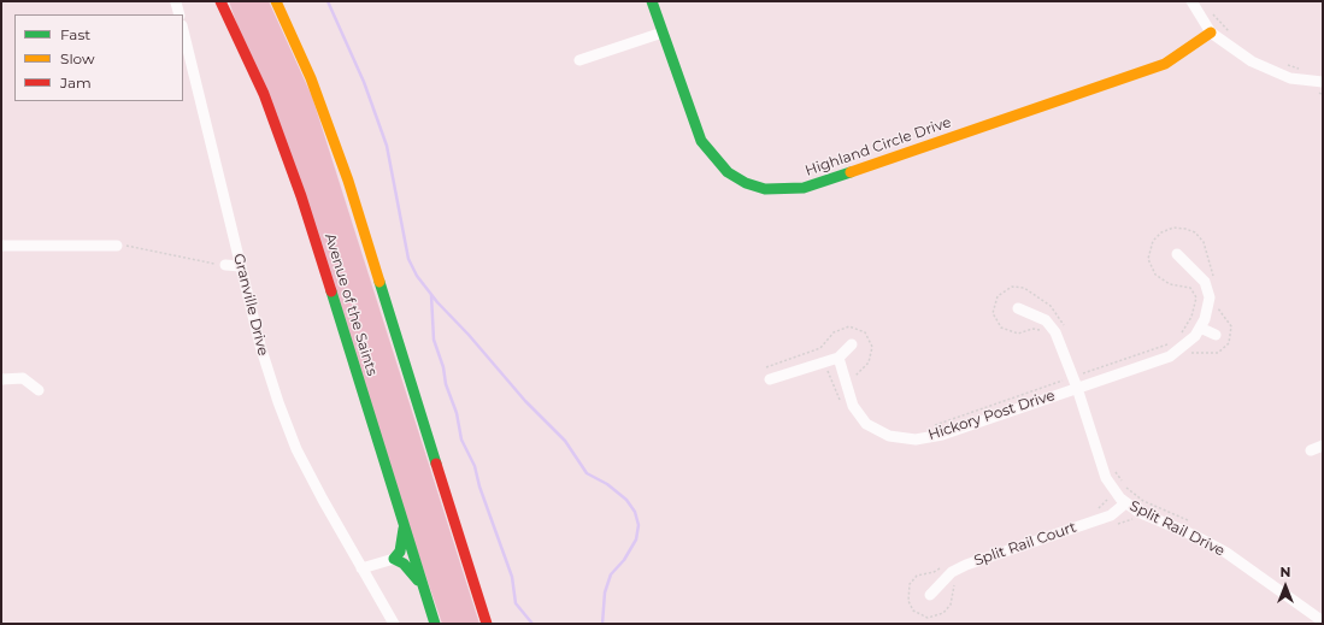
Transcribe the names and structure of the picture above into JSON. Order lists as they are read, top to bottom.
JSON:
{
  "streets": {
    "main road": ["Highland Circle Drive", "Avenue of the Saints"],
    "street": [
      "Granville Drive",
      "Hickory Post Drive",
      "Split Rail Drive",
      "Split Rail Court"
    ]
  },
  "crossings": [
    ["Hickory Post Drive", "Split Rail Drive"],
    ["Split Rail Drive", "Split Rail Court"]
  ],
  "legend": ["Fast", "Slow", "Jam"],
  "north": "top"
}
